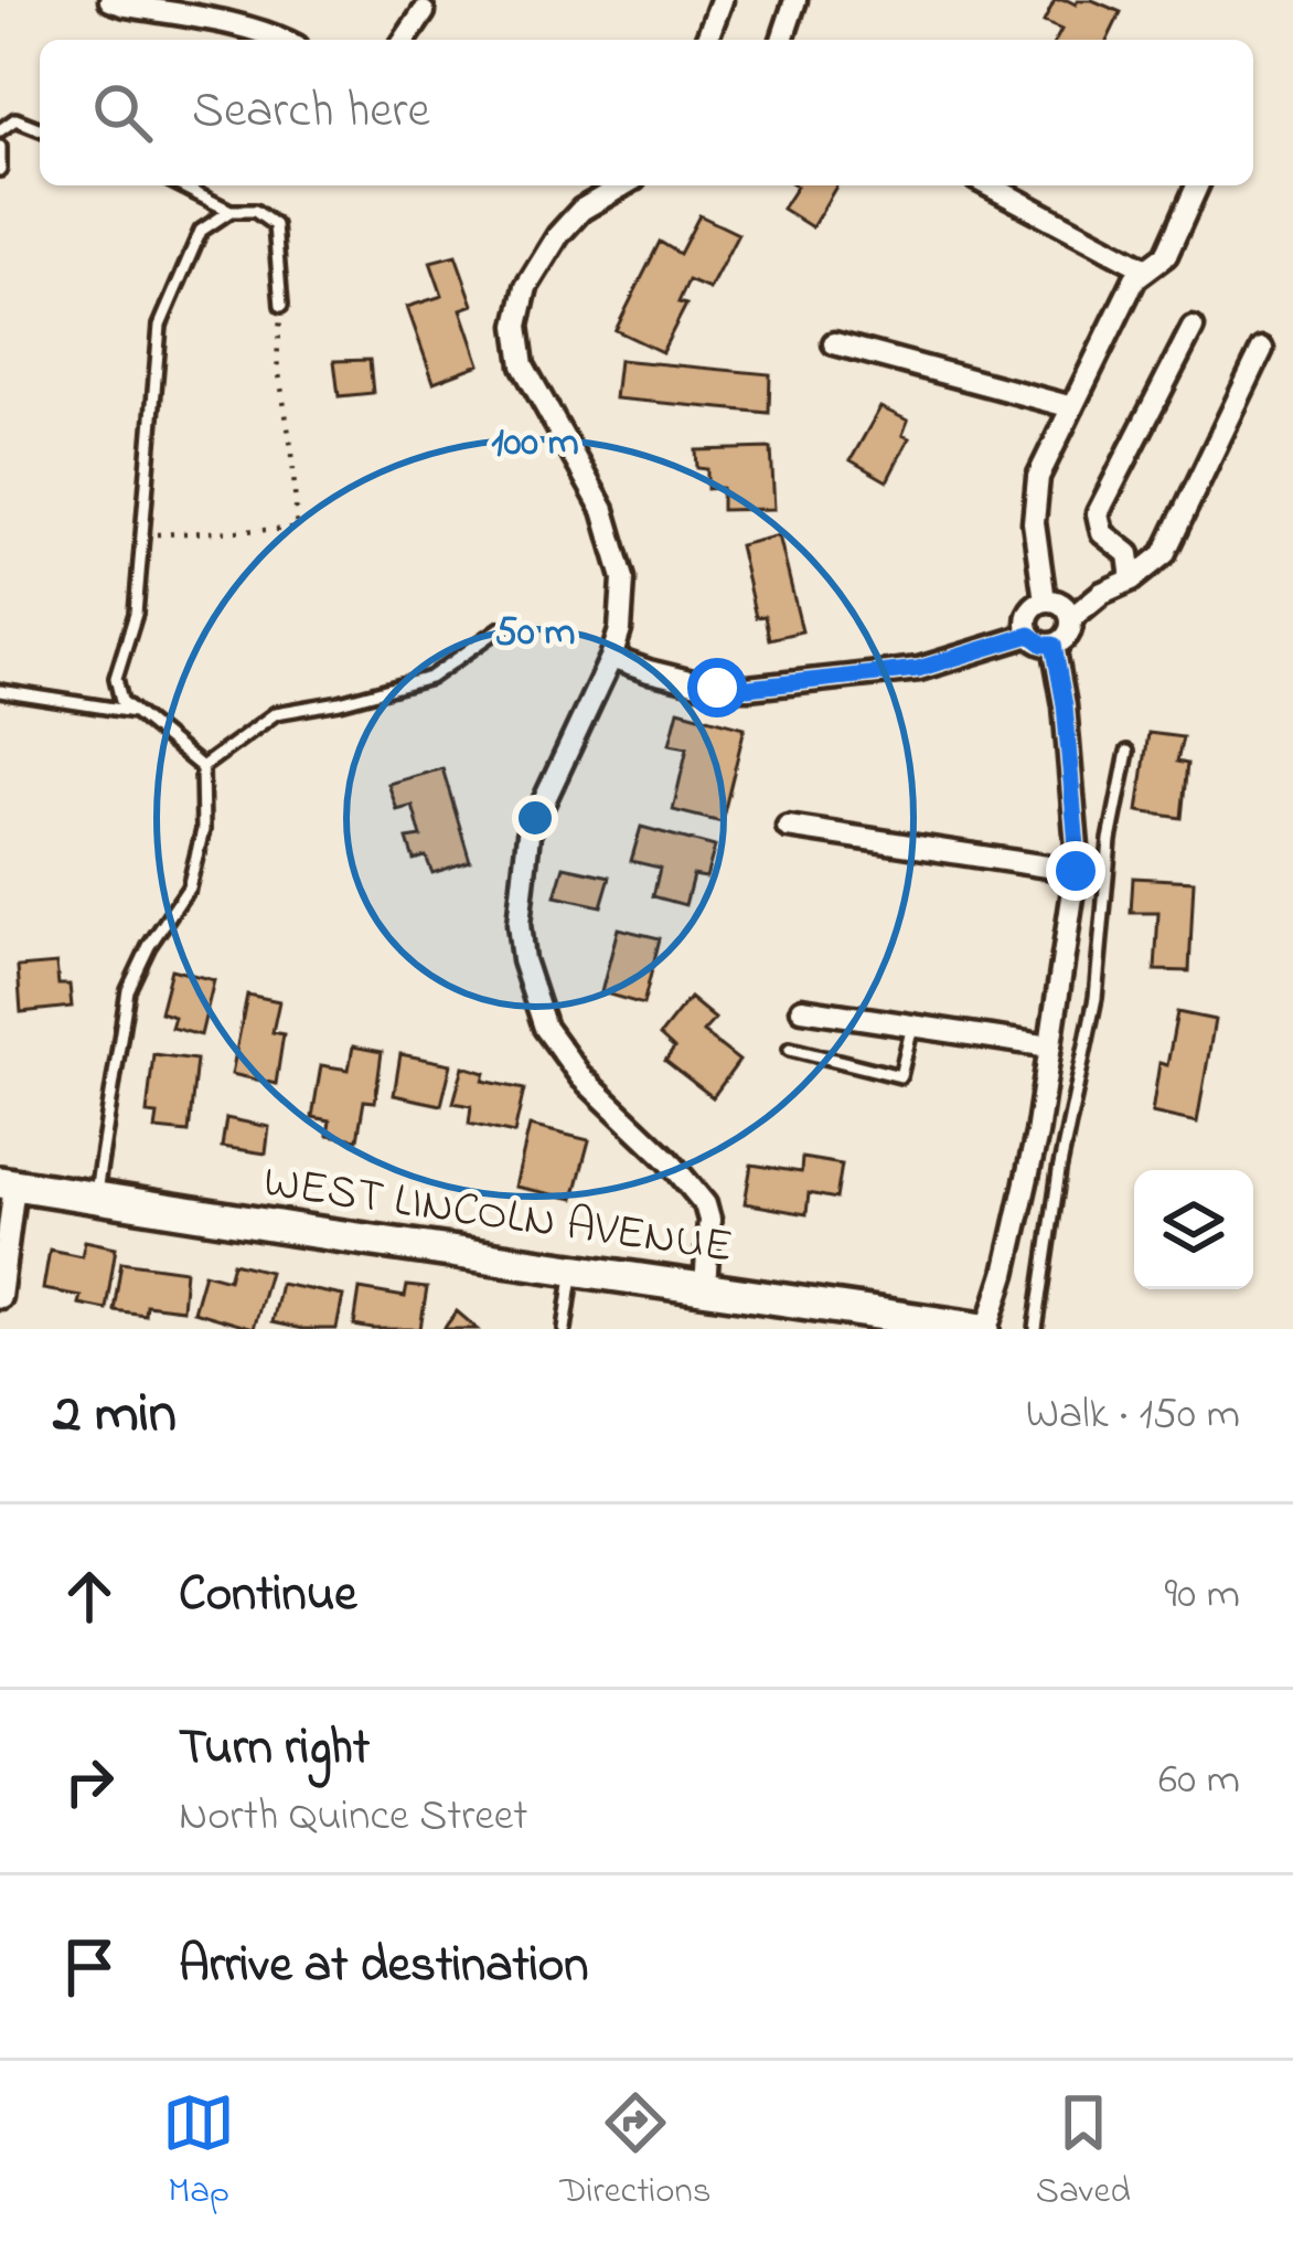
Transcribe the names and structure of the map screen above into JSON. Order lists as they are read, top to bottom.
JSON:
{
  "streets": {
    "street": ["WEST LINCOLN AVENUE"]
  },
  "page": {
    "search": "Search here",
    "heading": ["2 min", "Walk · 150 m"],
    "list": [
      ["Continue", "90 m"],
      ["Turn right", "North Quince Street", "60 m"],
      "Arrive at destination"
    ],
    "nav": ["Map", "Directions", "Saved"]
  },
  "rings": ["100 m", "50 m"]
}
